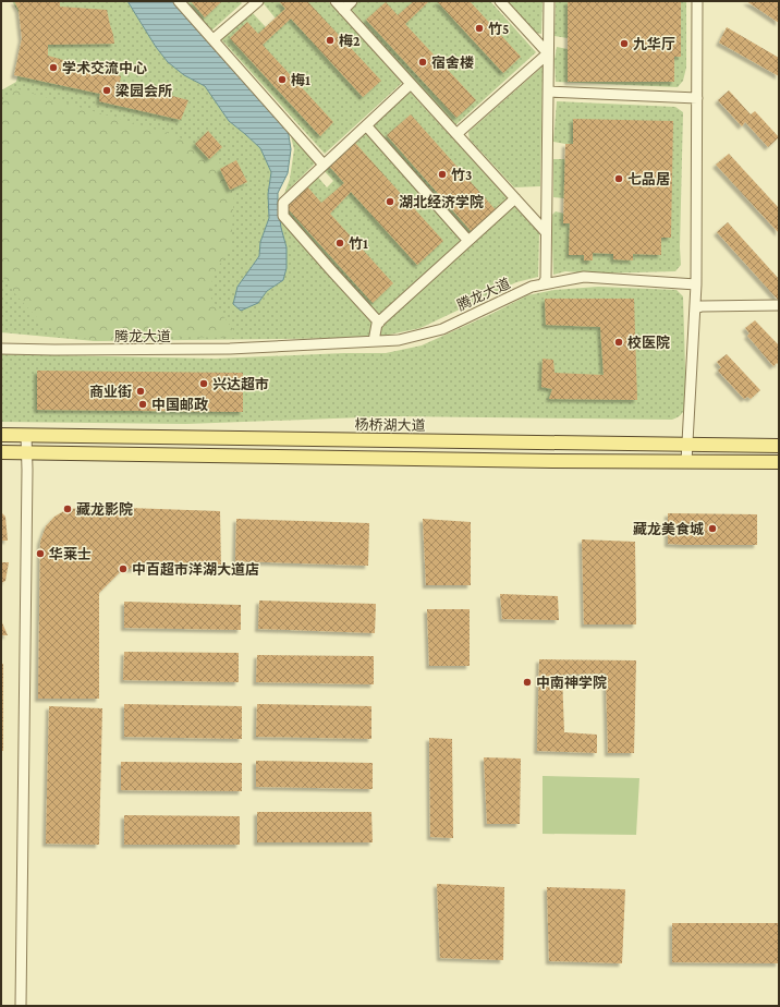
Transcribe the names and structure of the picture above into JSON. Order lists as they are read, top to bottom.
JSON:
{
  "streets": {
    "main road": ["杨桥湖大道"],
    "street": ["腾龙大道"]
  },
  "places": [
    "竹5",
    "梅2",
    "九华厅",
    "宿舍楼",
    "学术交流中心",
    "梅1",
    "梁园会所",
    "竹3",
    "七品居",
    "湖北经济学院",
    "竹1",
    "校医院",
    "兴达超市",
    "商业街",
    "中国邮政",
    "藏龙影院",
    "藏龙美食城",
    "华莱士",
    "中百超市洋湖大道店",
    "中南神学院"
  ]
}
